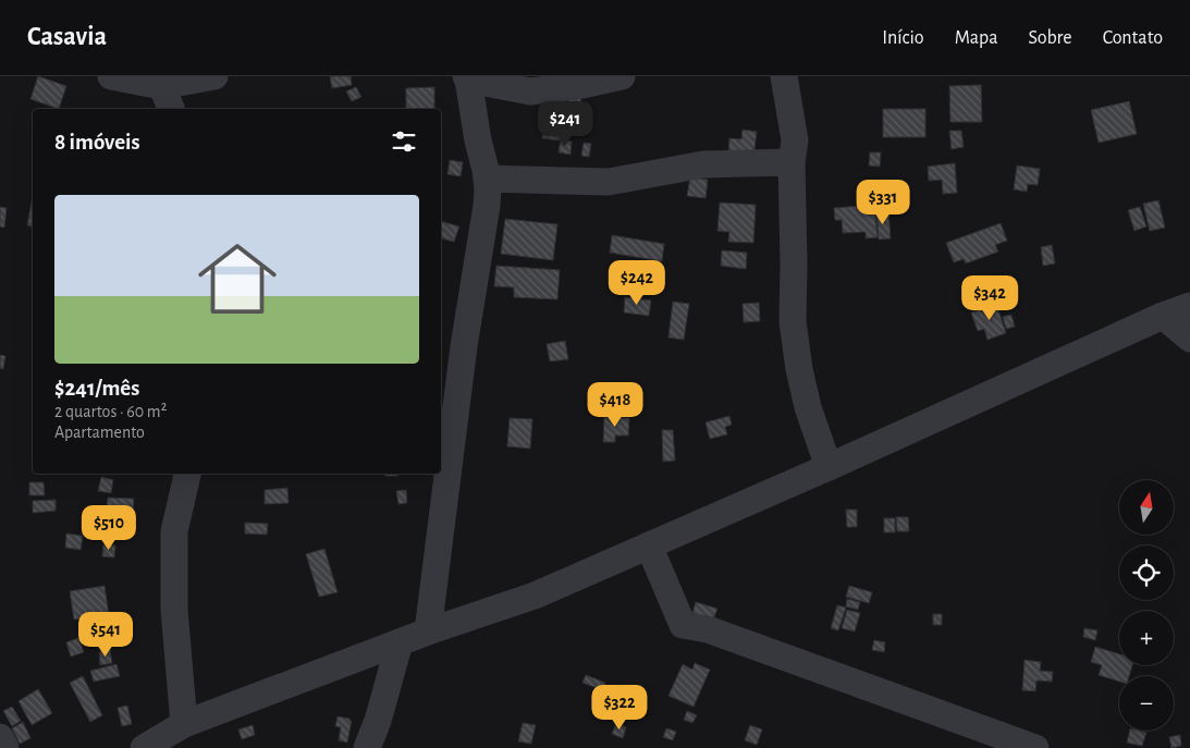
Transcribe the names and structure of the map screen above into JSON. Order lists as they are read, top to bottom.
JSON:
{
  "north": "top",
  "page": {
    "header": "Casavia",
    "nav": [
      "Início",
      "Mapa",
      "Sobre",
      "Contato"
    ],
    "price": [
      "$241",
      "$331",
      "$242",
      "$342",
      "$418",
      "$510",
      "$541",
      "$322"
    ],
    "heading": "8 imóveis",
    "list": [
      {
        "name": "$241/mês",
        "note": "2 quartos · 60 m² · Apartamento"
      }
    ],
    "map_buttons": ["+", "−"]
  }
}
